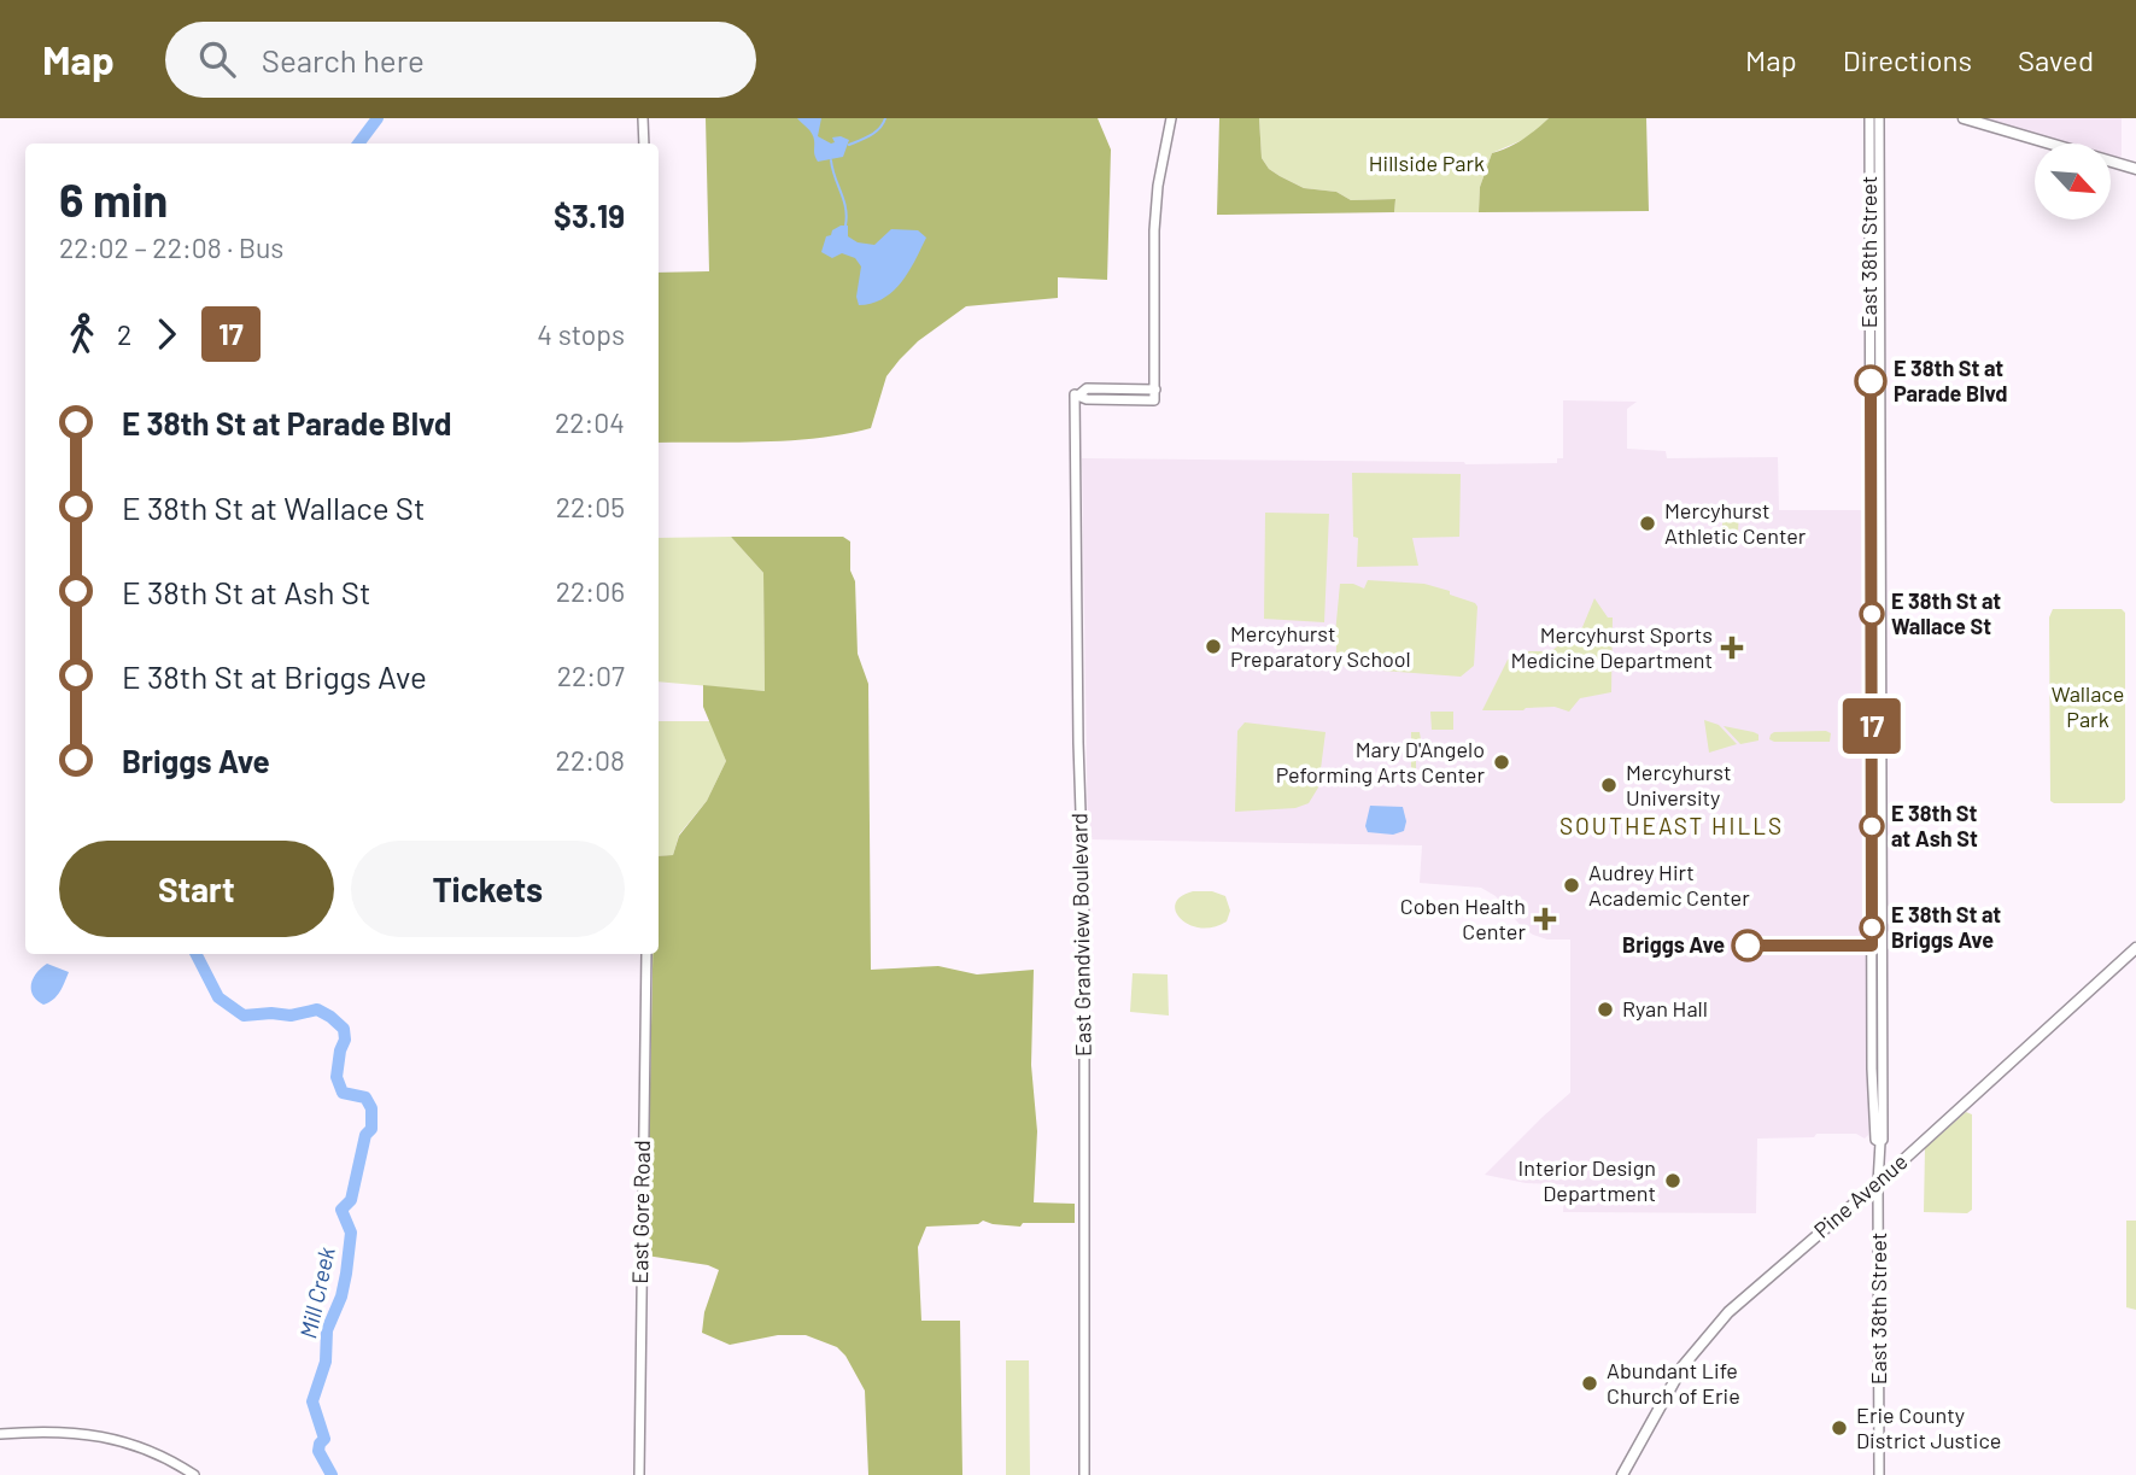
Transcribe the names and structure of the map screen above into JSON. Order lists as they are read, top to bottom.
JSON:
{
  "streets": {
    "main road": [
      "East 38th Street",
      "East Grandview Boulevard",
      "Pine Avenue",
      "East Gore Road"
    ]
  },
  "crossings": [
    ["East 38th Street", "Pine Avenue"]
  ],
  "districts": ["SOUTHEAST HILLS"],
  "water": ["Mill Creek"],
  "parks": ["Hillside Park", "Wallace Park"],
  "places": {
    "other": [
      "E 38th St at Parade Blvd",
      "Mercyhurst Athletic Center",
      "E 38th St at Wallace St",
      "Mercyhurst Preparatory School",
      "Mary D'Angelo Peforming Arts Center",
      "Mercyhurst University",
      "E 38th St at Ash St",
      "Audrey Hirt Academic Center",
      "E 38th St at Briggs Ave",
      "Briggs Ave",
      "Ryan Hall",
      "Interior Design Department",
      "Abundant Life Church of Erie",
      "Erie County District Justice"
    ],
    "health": ["Mercyhurst Sports Medicine Department", "Coben Health Center"]
  },
  "lines": ["bus line 17"],
  "north": "bottom right",
  "page": {
    "header": "Map",
    "search": "Search here",
    "nav": ["Map", "Directions", "Saved"],
    "on_map": "17",
    "heading": ["6 min", "22:02 – 22:08 · Bus", "$3.19"],
    "legs": ["2", "17", "4 stops"],
    "list": [
      {
        "name": "E 38th St at Parade Blvd",
        "value": "22:04"
      },
      {
        "name": "E 38th St at Wallace St",
        "value": "22:05"
      },
      {
        "name": "E 38th St at Ash St",
        "value": "22:06"
      },
      {
        "name": "E 38th St at Briggs Ave",
        "value": "22:07"
      },
      {
        "name": "Briggs Ave",
        "value": "22:08"
      }
    ],
    "buttons": ["Start", "Tickets"]
  }
}
